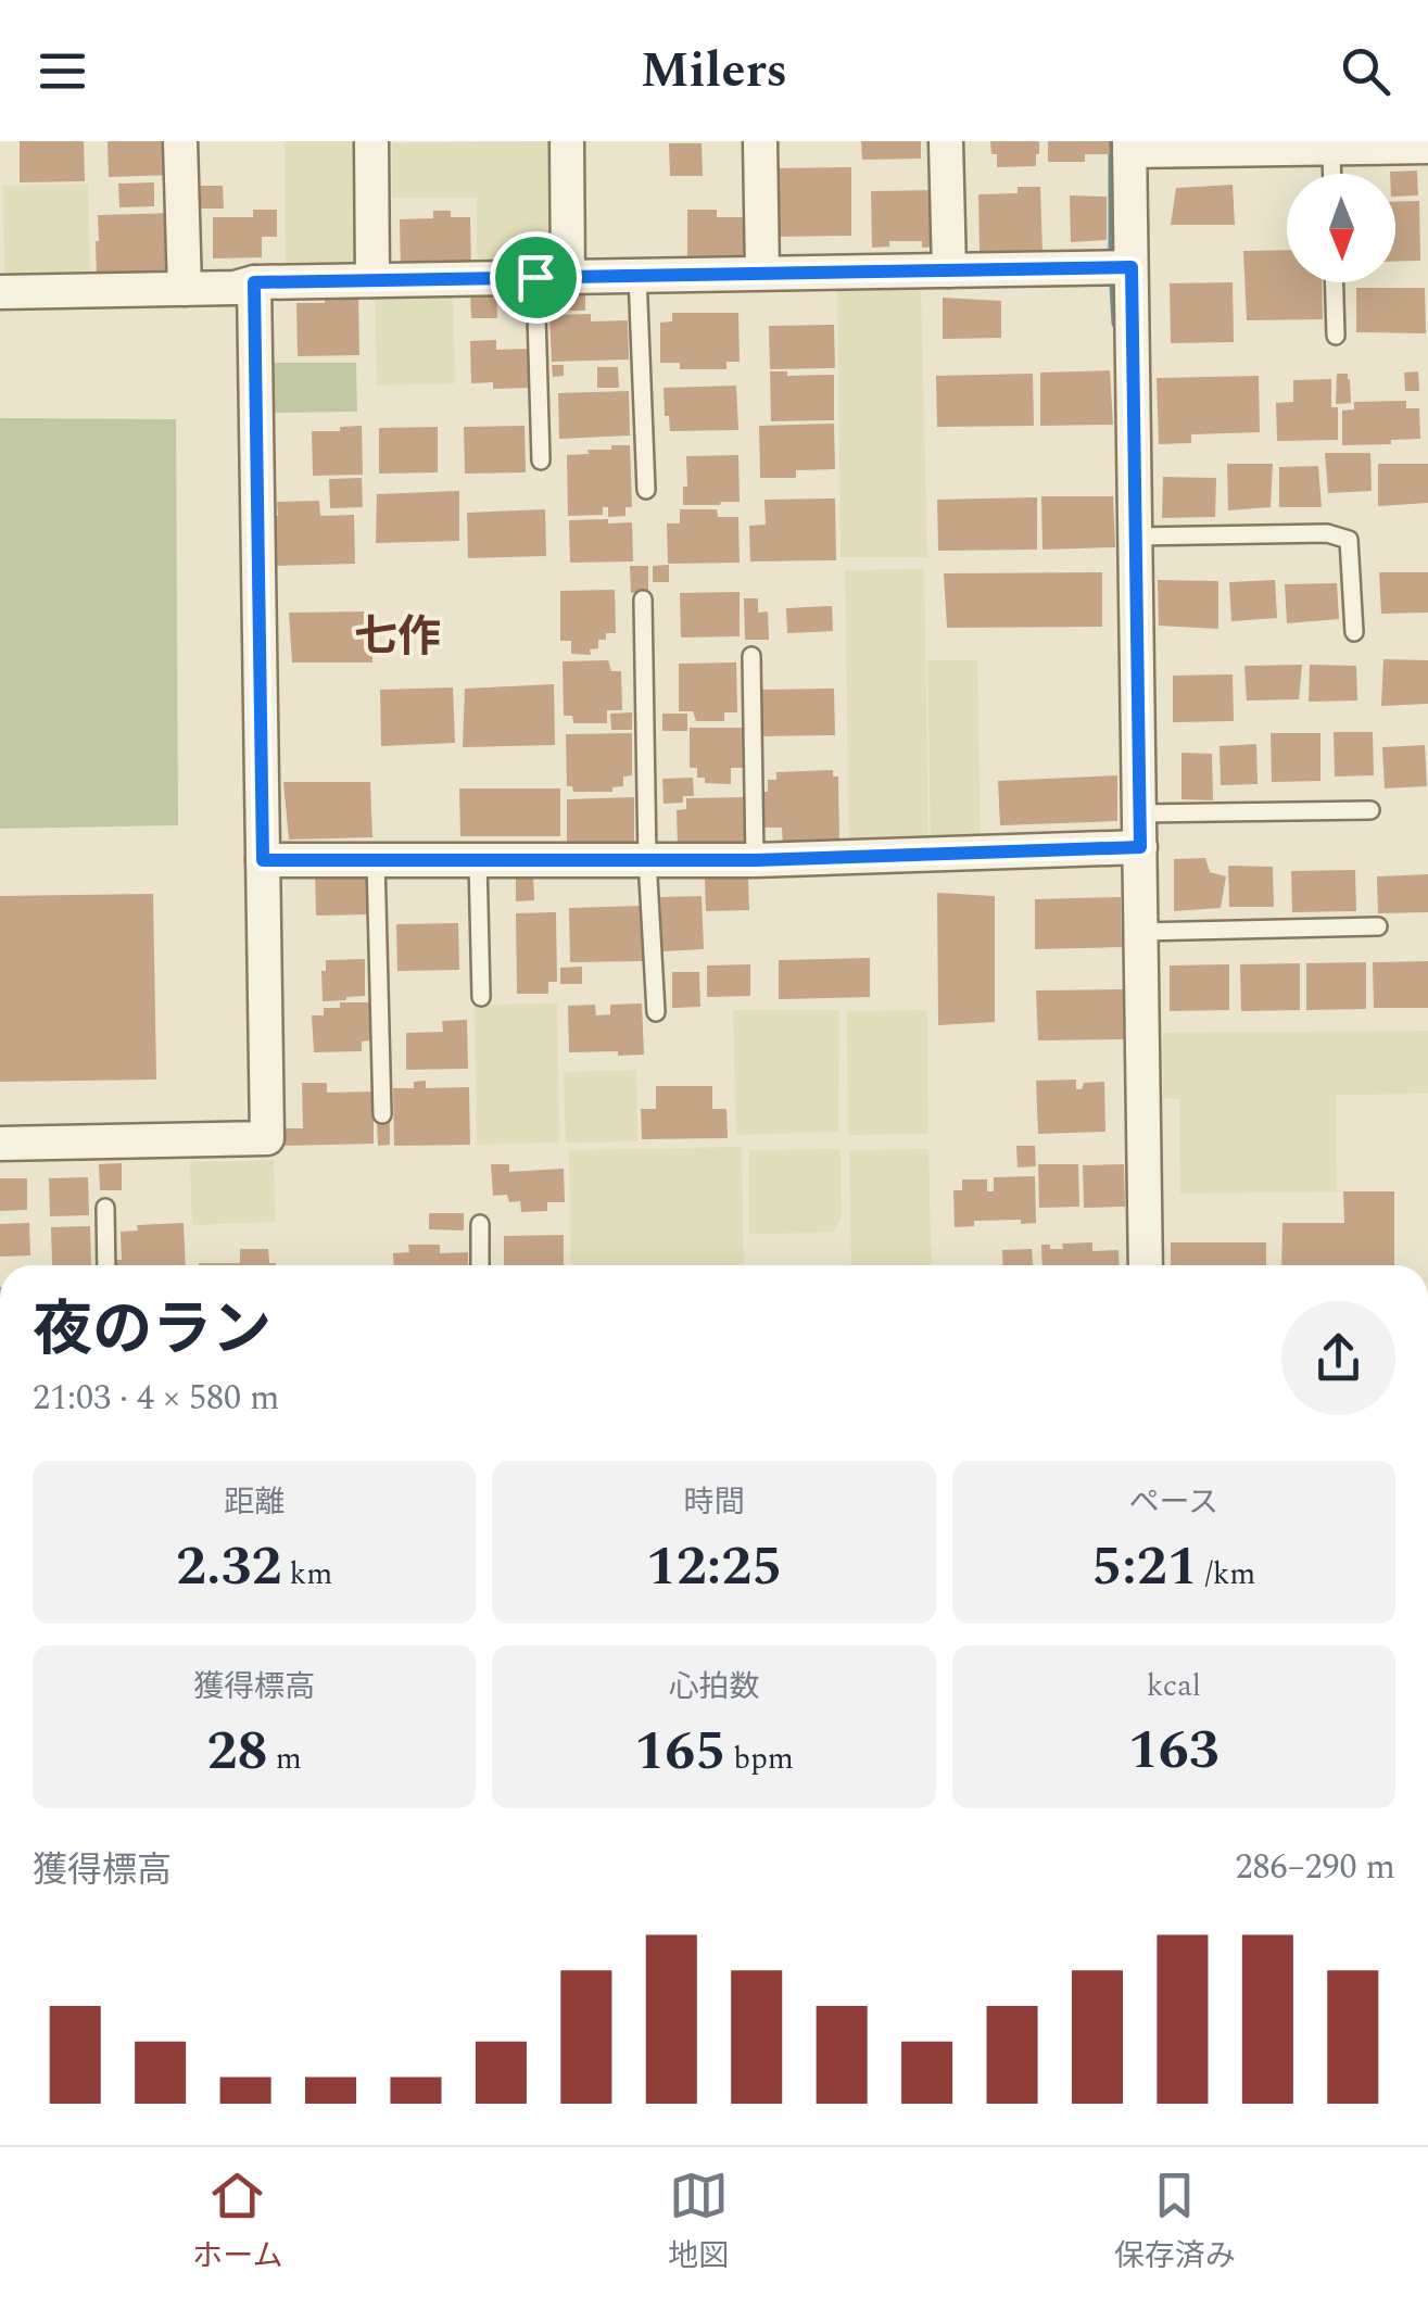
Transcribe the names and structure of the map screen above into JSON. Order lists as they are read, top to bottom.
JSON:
{
  "districts": ["七作"],
  "north": "bottom",
  "page": {
    "header": "Milers",
    "heading": ["夜のラン", "21:03 · 4 × 580 m"],
    "stats": [
      ["距離", "2.32 km"],
      ["時間", "12:25"],
      ["ペース", "5:21 /km"],
      ["獲得標高", "28 m"],
      ["心拍数", "165 bpm"],
      ["kcal", "163"]
    ],
    "chart": ["獲得標高", "286–290 m"],
    "tabs": ["ホーム", "地図", "保存済み"]
  }
}
